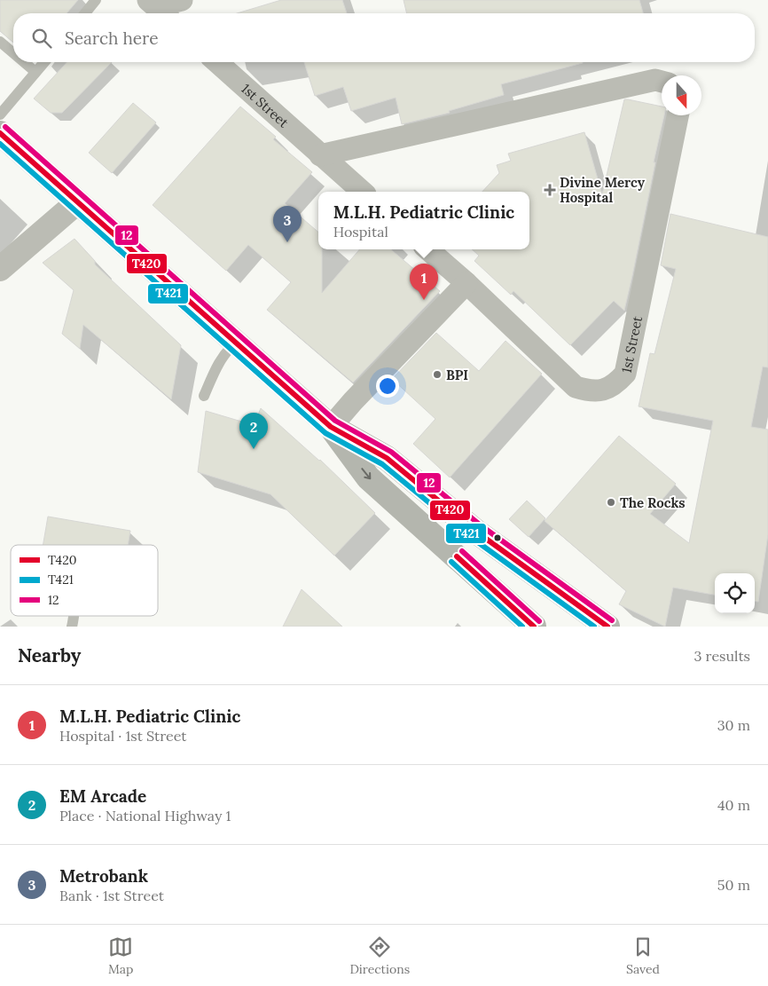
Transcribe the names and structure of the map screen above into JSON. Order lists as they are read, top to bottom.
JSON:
{
  "streets": {
    "street": ["1st Street"]
  },
  "places": {
    "health": ["Divine Mercy Hospital"],
    "other": ["BPI", "The Rocks"]
  },
  "lines": ["transit line 12", "transit line T420", "transit line T421"],
  "legend": ["T420", "T421", "12"],
  "north": "bottom",
  "page": {
    "search": "Search here",
    "popup": ["M.L.H. Pediatric Clinic", "Hospital"],
    "pins": ["3", "1", "2"],
    "heading": ["Nearby", "3 results"],
    "list": [
      {
        "mark": "1",
        "name": "M.L.H. Pediatric Clinic",
        "note": "Hospital · 1st Street",
        "value": "30 m"
      },
      {
        "mark": "2",
        "name": "EM Arcade",
        "note": "Place · National Highway 1",
        "value": "40 m"
      },
      {
        "mark": "3",
        "name": "Metrobank",
        "note": "Bank · 1st Street",
        "value": "50 m"
      }
    ],
    "nav": ["Map", "Directions", "Saved"]
  }
}
